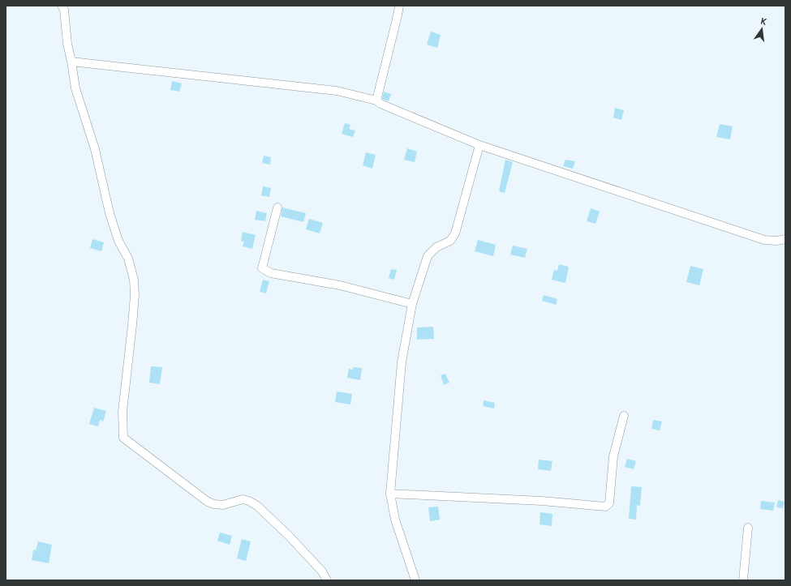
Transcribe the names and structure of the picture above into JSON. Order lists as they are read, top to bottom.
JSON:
{
  "north": "top"
}
